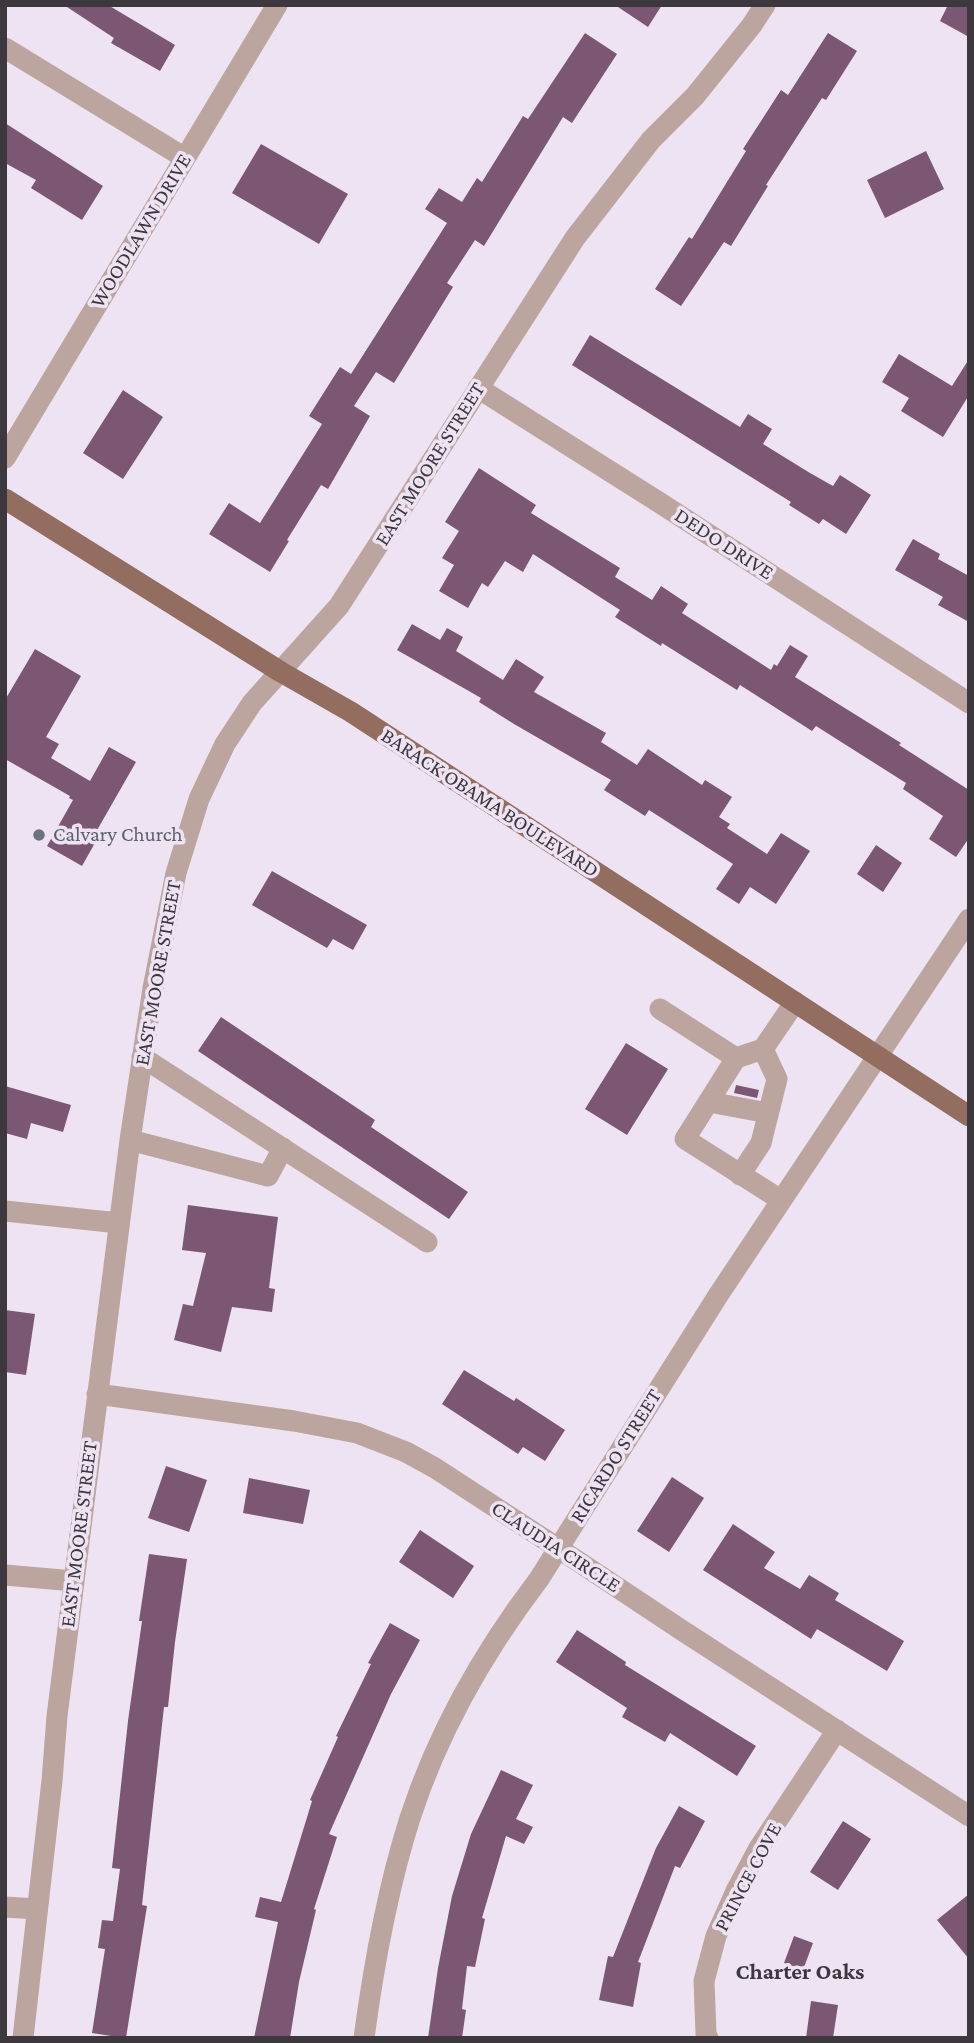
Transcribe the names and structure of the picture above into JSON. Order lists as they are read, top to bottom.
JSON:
{
  "streets": {
    "main road": ["BARACK OBAMA BOULEVARD"],
    "street": [
      "WOODLAWN DRIVE",
      "EAST MOORE STREET",
      "DEDO DRIVE",
      "RICARDO STREET",
      "CLAUDIA CIRCLE",
      "PRINCE COVE"
    ]
  },
  "crossings": [
    ["EAST MOORE STREET", "DEDO DRIVE"],
    ["EAST MOORE STREET", "BARACK OBAMA BOULEVARD"],
    ["EAST MOORE STREET", "CLAUDIA CIRCLE"],
    ["BARACK OBAMA BOULEVARD", "RICARDO STREET"],
    ["RICARDO STREET", "CLAUDIA CIRCLE"],
    ["CLAUDIA CIRCLE", "PRINCE COVE"]
  ],
  "districts": ["Charter Oaks"],
  "places": ["Calvary Church"]
}
